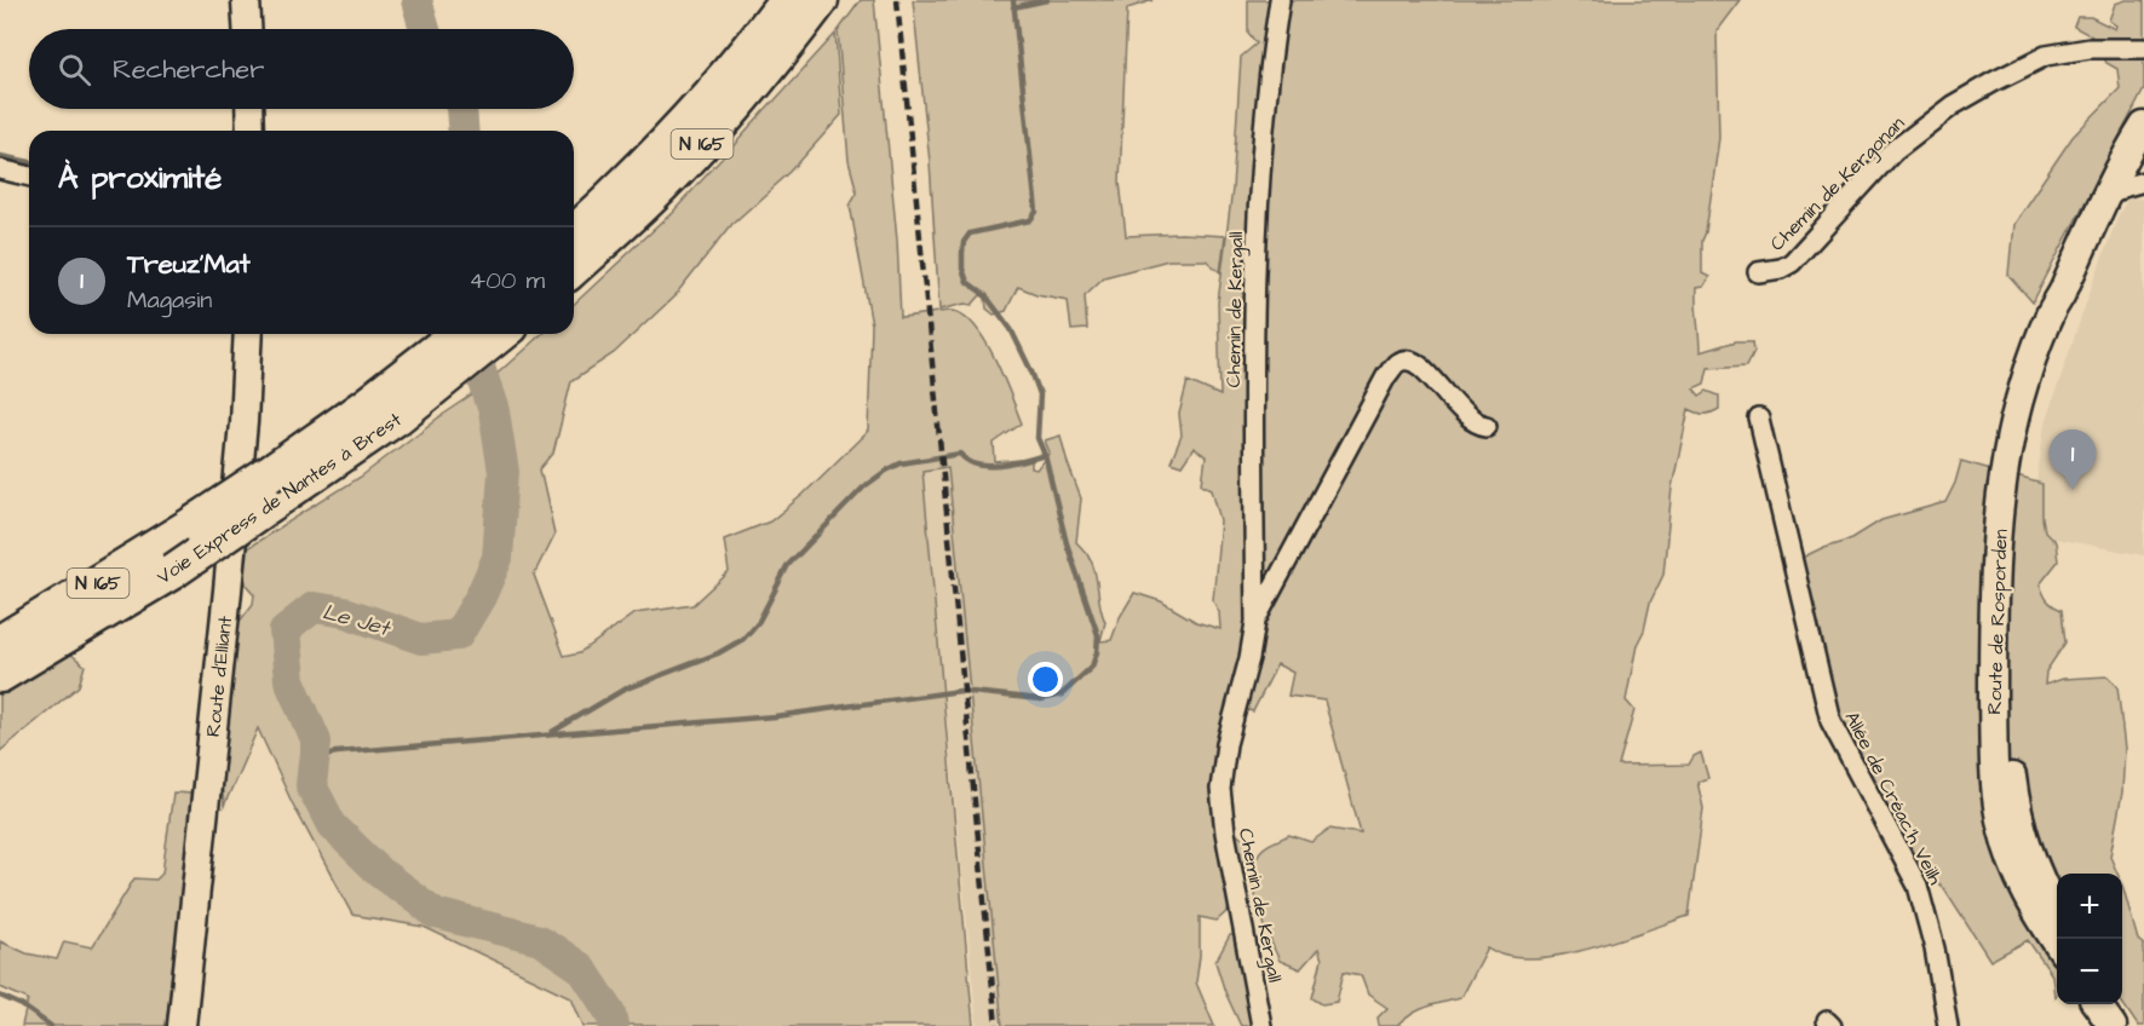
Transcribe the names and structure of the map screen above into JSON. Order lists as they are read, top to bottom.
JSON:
{
  "streets": {
    "highway": ["N 165", "Voie Express de Nantes à Brest"],
    "main road": ["Route de Rosporden", "Route d'Elliant"],
    "street": ["Chemin de Kergonan", "Chemin de Kergall", "Allée de Créac'h Veilh"]
  },
  "water": ["Le Jet"],
  "page": {
    "search": "Rechercher",
    "heading": "À proximité",
    "list": [
      {
        "mark": "1",
        "name": "Treuz’Mat",
        "note": "Magasin",
        "value": "400 m"
      }
    ],
    "pins": "1",
    "map_buttons": ["+", "−"]
  }
}
